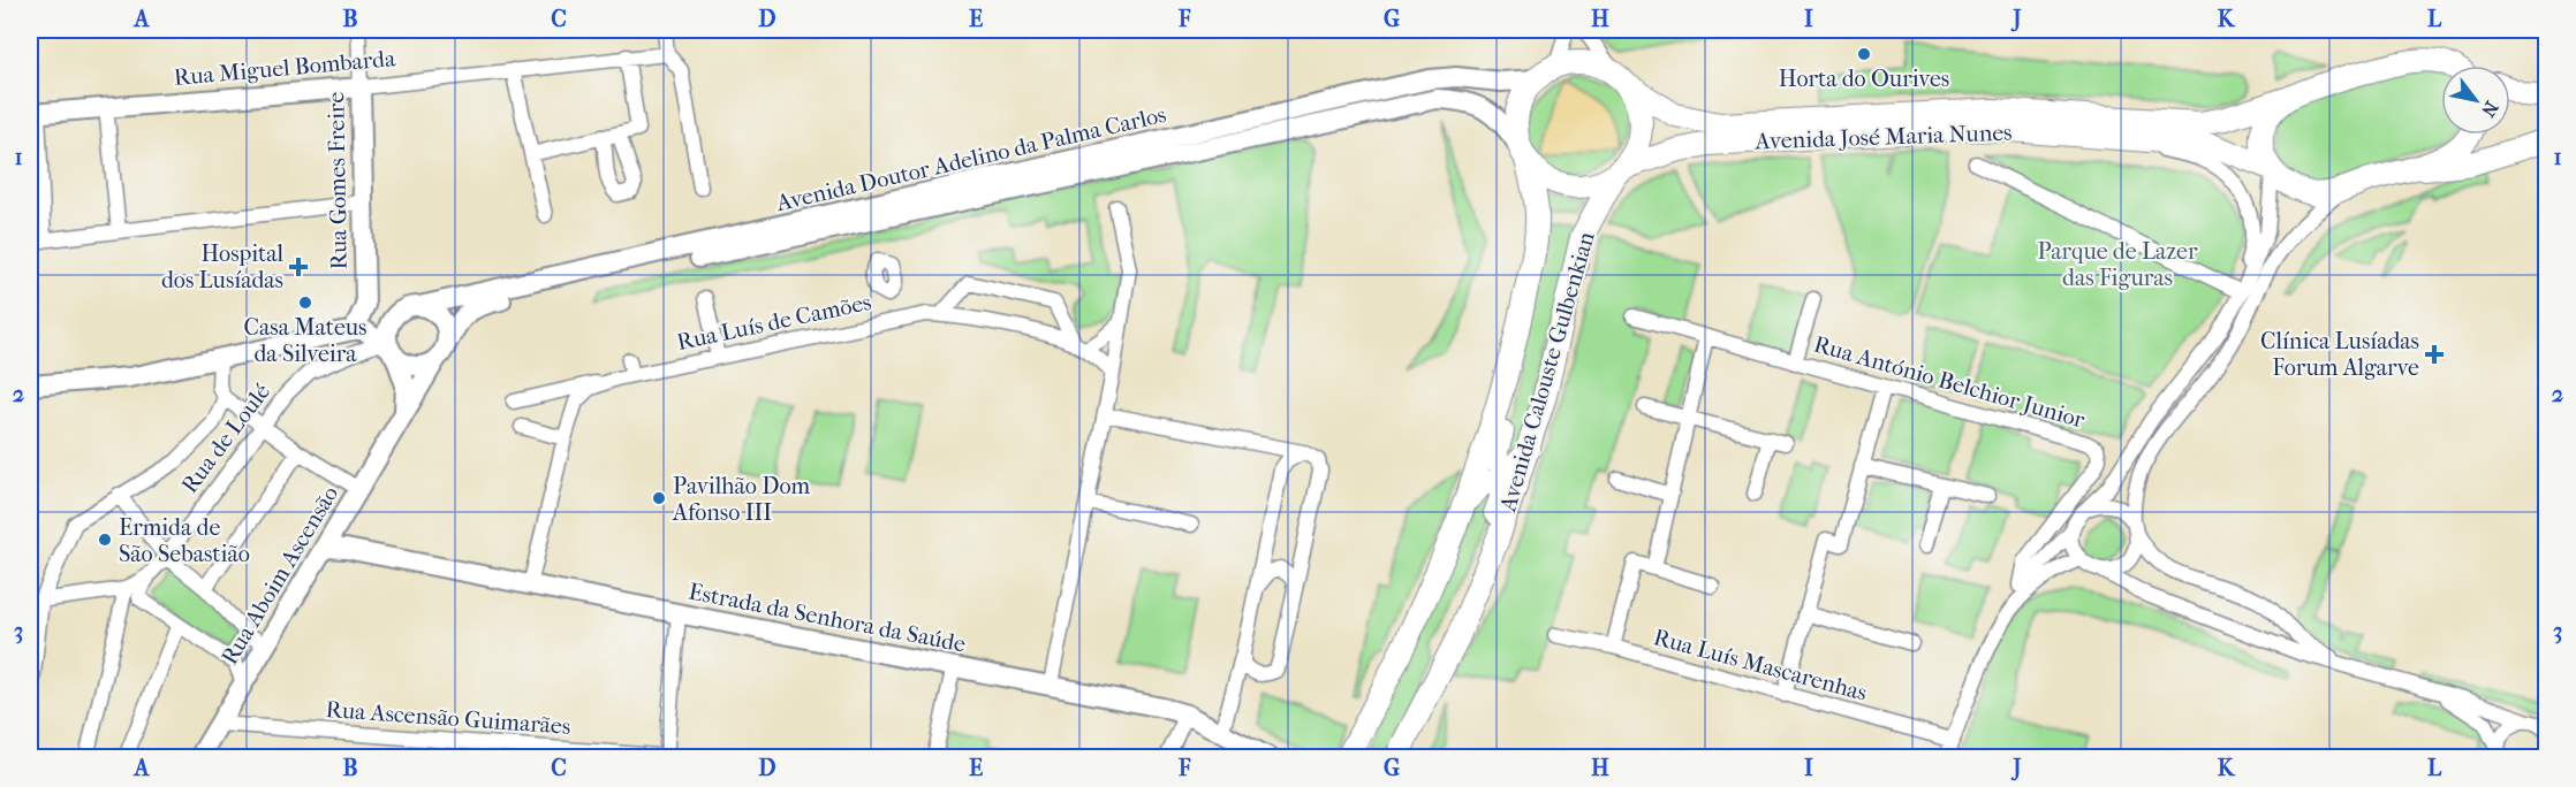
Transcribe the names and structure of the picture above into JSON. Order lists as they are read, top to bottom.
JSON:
{
  "streets": {
    "main road": [
      "Rua Miguel Bombarda",
      "Avenida José Maria Nunes",
      "Avenida Doutor Adelino da Palma Carlos",
      "Rua Gomes Freire",
      "Avenida Calouste Gulbenkian",
      "Rua Aboim Ascensão",
      "Estrada da Senhora da Saúde"
    ],
    "street": [
      "Rua Luís de Camões",
      "Rua António Belchior Junior",
      "Rua de Loulé",
      "Rua Luís Mascarenhas",
      "Rua Ascensão Guimarães"
    ]
  },
  "crossings": [
    ["Rua Miguel Bombarda", "Rua Gomes Freire"],
    ["Avenida José Maria Nunes", "Avenida Doutor Adelino da Palma Carlos"],
    ["Avenida José Maria Nunes", "Avenida Calouste Gulbenkian"],
    ["Avenida Doutor Adelino da Palma Carlos", "Rua Gomes Freire"],
    ["Avenida Doutor Adelino da Palma Carlos", "Avenida Calouste Gulbenkian"],
    ["Avenida Doutor Adelino da Palma Carlos", "Rua de Loulé"],
    ["Avenida Doutor Adelino da Palma Carlos", "Rua Aboim Ascensão"],
    ["Rua Luís de Camões", "Estrada da Senhora da Saúde"],
    ["Rua de Loulé", "Rua Aboim Ascensão"],
    ["Rua Aboim Ascensão", "Estrada da Senhora da Saúde"],
    ["Rua Aboim Ascensão", "Rua Ascensão Guimarães"]
  ],
  "parks": ["Parque de Lazer das Figuras"],
  "places": {
    "other": [
      "Horta do Ourives",
      "Casa Mateus da Silveira",
      "Pavilhão Dom Afonso III",
      "Ermida de São Sebastião"
    ],
    "health": ["Hospital dos Lusíadas", "Clínica Lusíadas Forum Algarve"]
  },
  "north": "bottom right",
  "grid": {
    "columns": [
      "A",
      "B",
      "C",
      "D",
      "E",
      "F",
      "G",
      "H",
      "I",
      "J",
      "K",
      "L"
    ],
    "rows": ["1", "2", "3"]
  }
}
